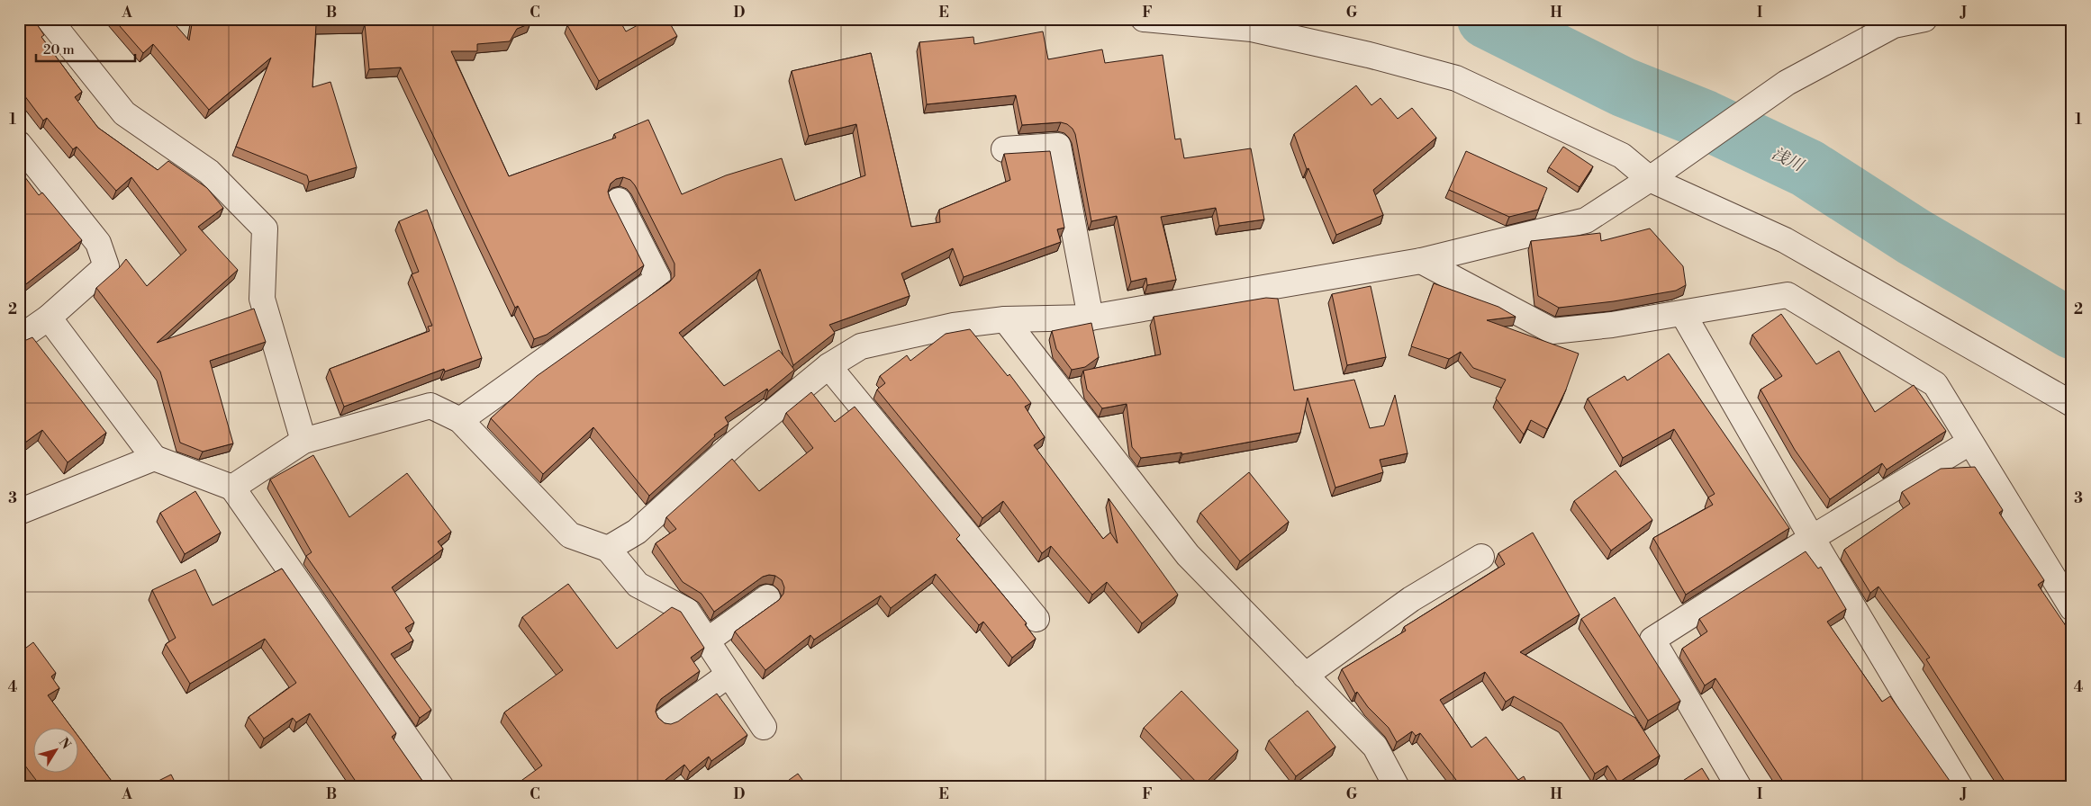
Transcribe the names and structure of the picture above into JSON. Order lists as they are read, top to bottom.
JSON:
{
  "water": ["浅川"],
  "scale_bar": "20 m",
  "north": "top right",
  "grid": {
    "columns": [
      "A",
      "B",
      "C",
      "D",
      "E",
      "F",
      "G",
      "H",
      "I",
      "J"
    ],
    "rows": [
      "1",
      "2",
      "3",
      "4"
    ]
  }
}
